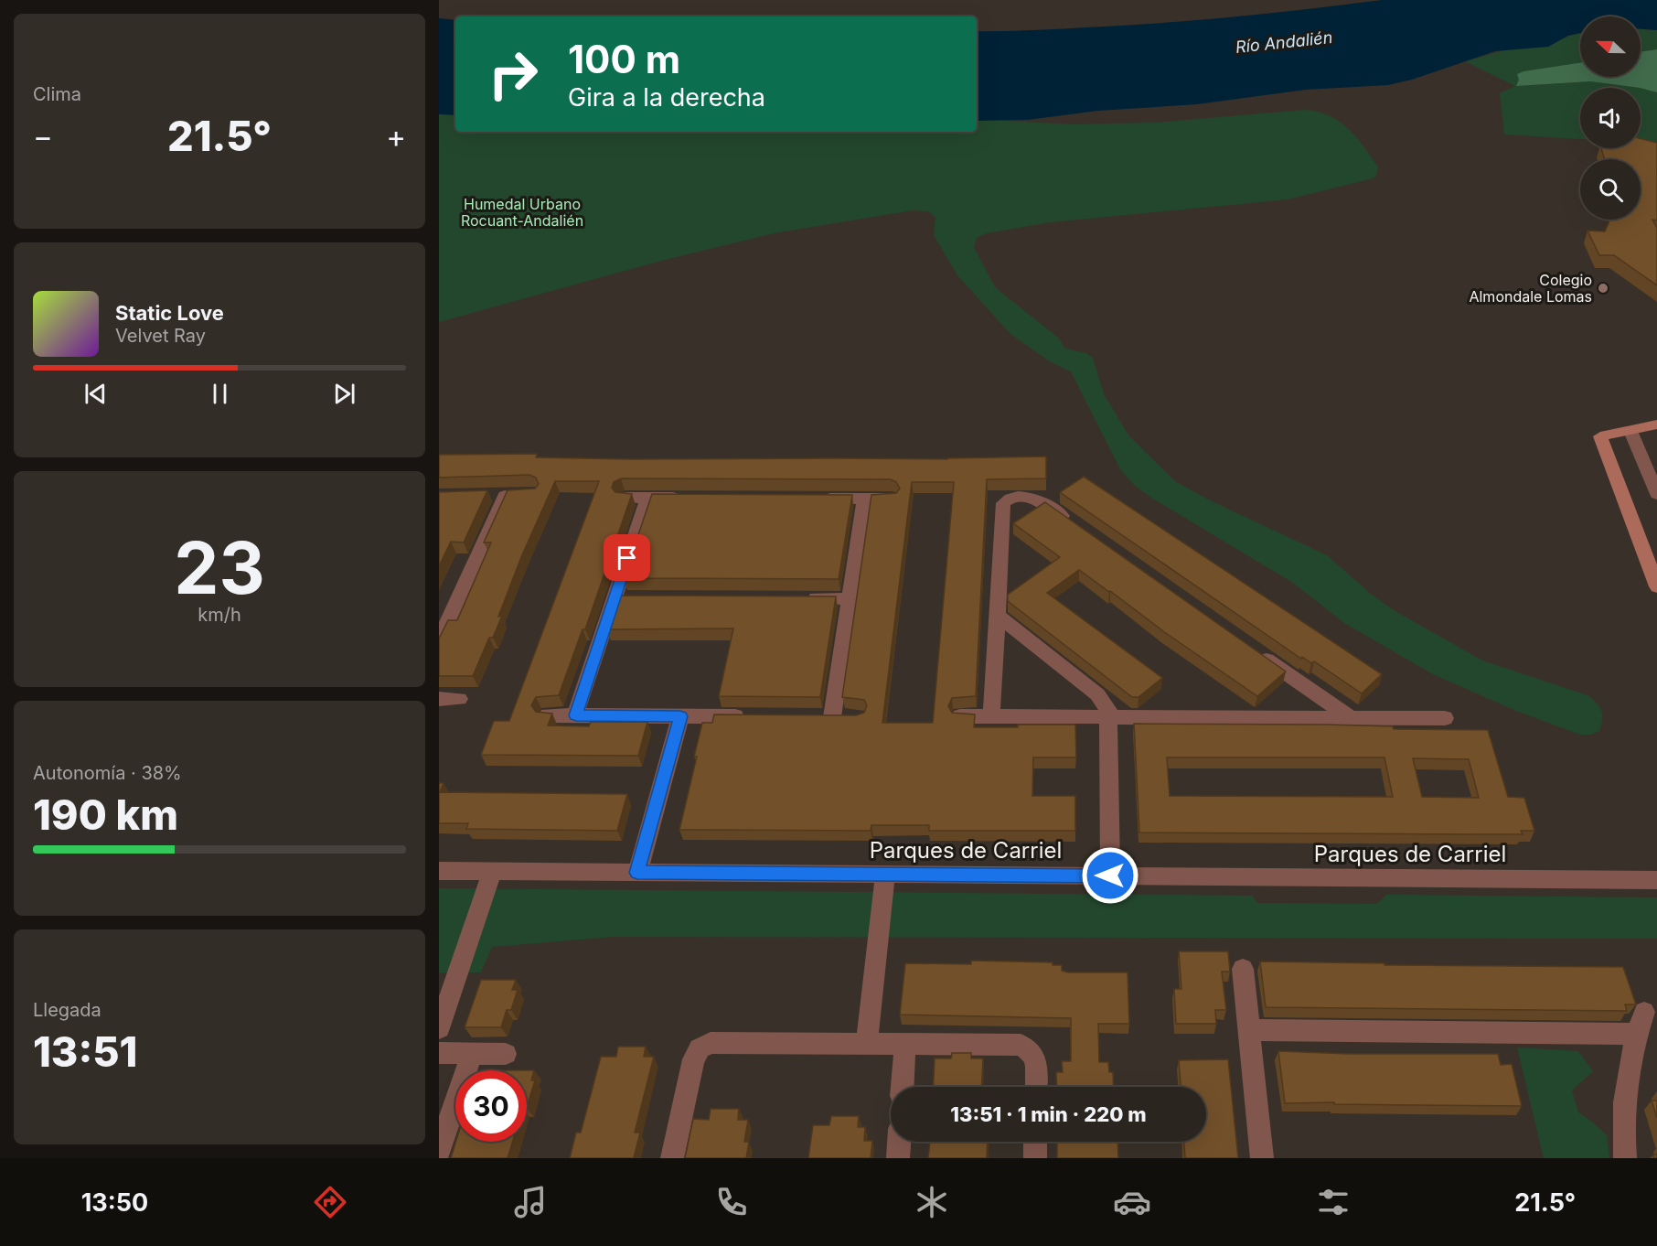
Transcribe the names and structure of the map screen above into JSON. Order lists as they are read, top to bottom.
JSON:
{
  "streets": {
    "street": ["Parques de Carriel"]
  },
  "water": ["Río Andalién"],
  "parks": ["Humedal Urbano Rocuant-Andalién"],
  "places": ["Colegio Almondale Lomas"],
  "north": "left",
  "page": {
    "tile": [
      "Clima",
      ["23", "km/h"],
      ["Autonomía · 38%", "190 km"],
      ["Llegada", "13:51"]
    ],
    "turn": ["100 m", "Gira a la derecha"],
    "heat": ["−", "21.5°", "+"],
    "song": ["Static Love", "Velvet Ray"],
    "limit": "30",
    "trip": "13:51 · 1 min · 220 m",
    "tabs": ["13:50", "21.5°"]
  }
}
